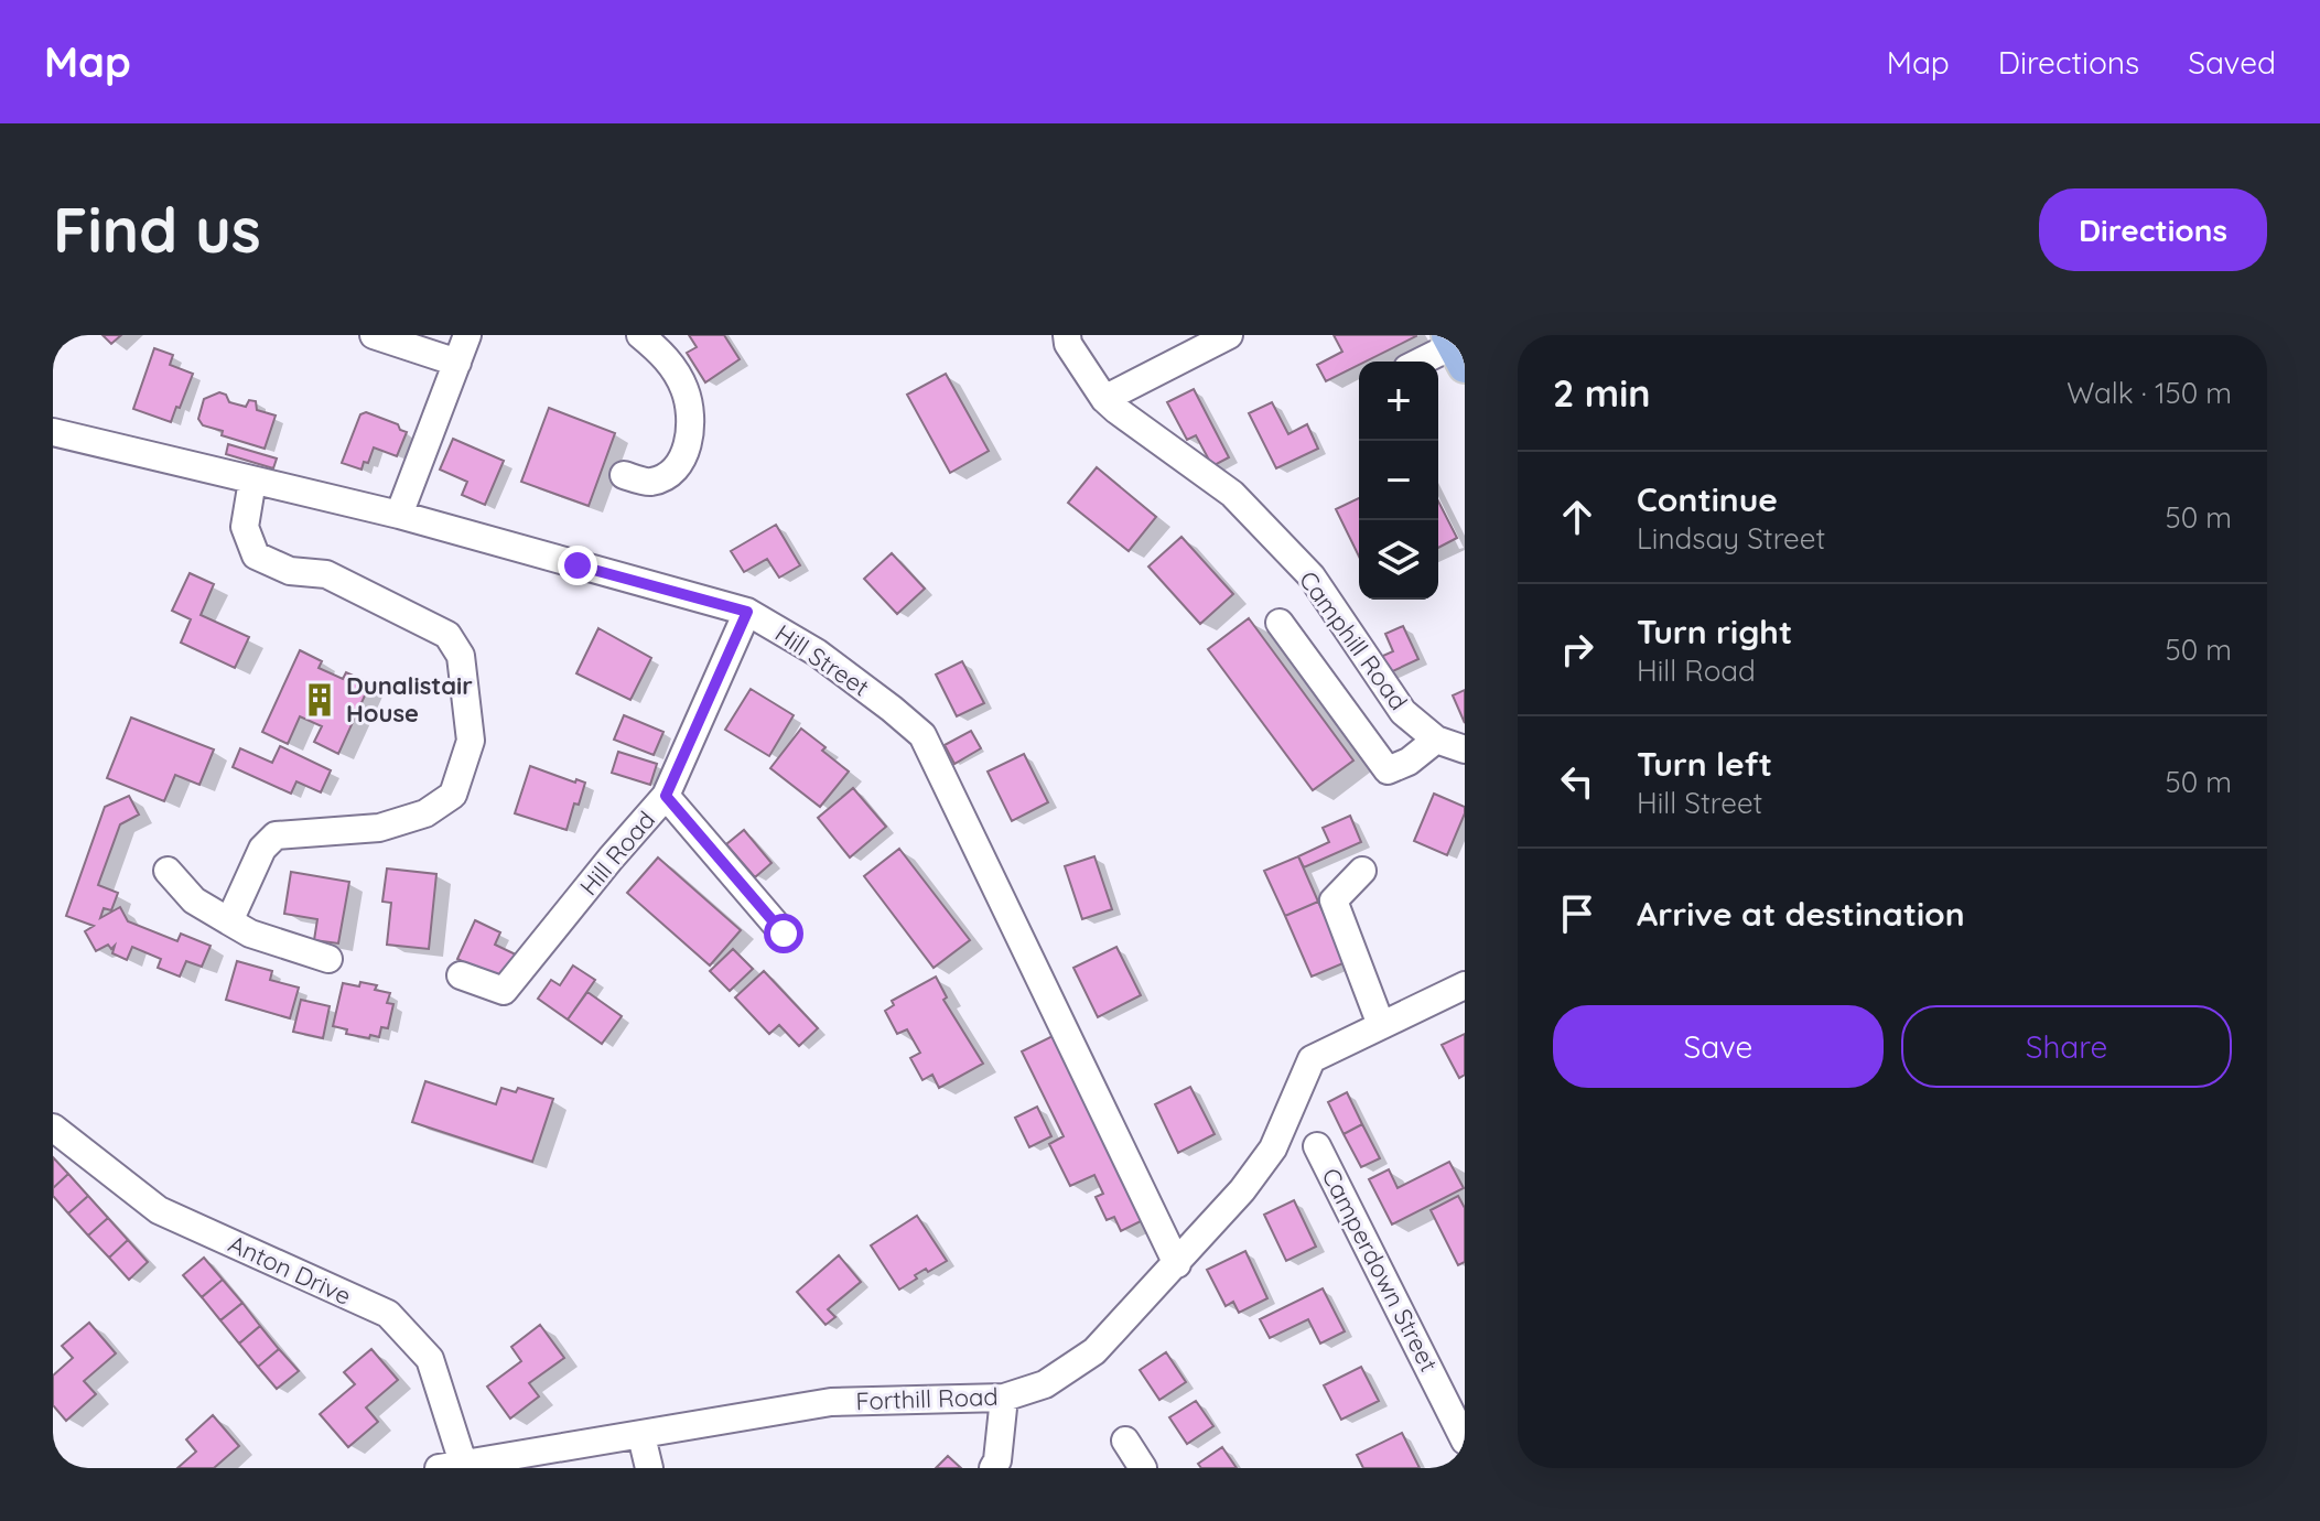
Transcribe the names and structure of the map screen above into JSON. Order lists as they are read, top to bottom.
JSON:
{
  "streets": {
    "street": [
      "Camphill Road",
      "Hill Street",
      "Hill Road",
      "Anton Drive",
      "Camperdown Street",
      "Forthill Road"
    ]
  },
  "crossings": [
    ["Hill Street", "Hill Road"],
    ["Hill Street", "Forthill Road"],
    ["Anton Drive", "Forthill Road"]
  ],
  "places": {
    "building": ["Dunalistair House"]
  },
  "page": {
    "header": "Map",
    "nav": ["Map", "Directions", "Saved"],
    "buttons": [
      "Directions",
      ["Save", "Share"]
    ],
    "title": "Find us",
    "heading": ["2 min", "Walk · 150 m"],
    "map_buttons": ["+", "−"],
    "list": [
      ["Continue", "Lindsay Street", "50 m"],
      ["Turn right", "Hill Road", "50 m"],
      ["Turn left", "Hill Street", "50 m"],
      "Arrive at destination"
    ]
  }
}
